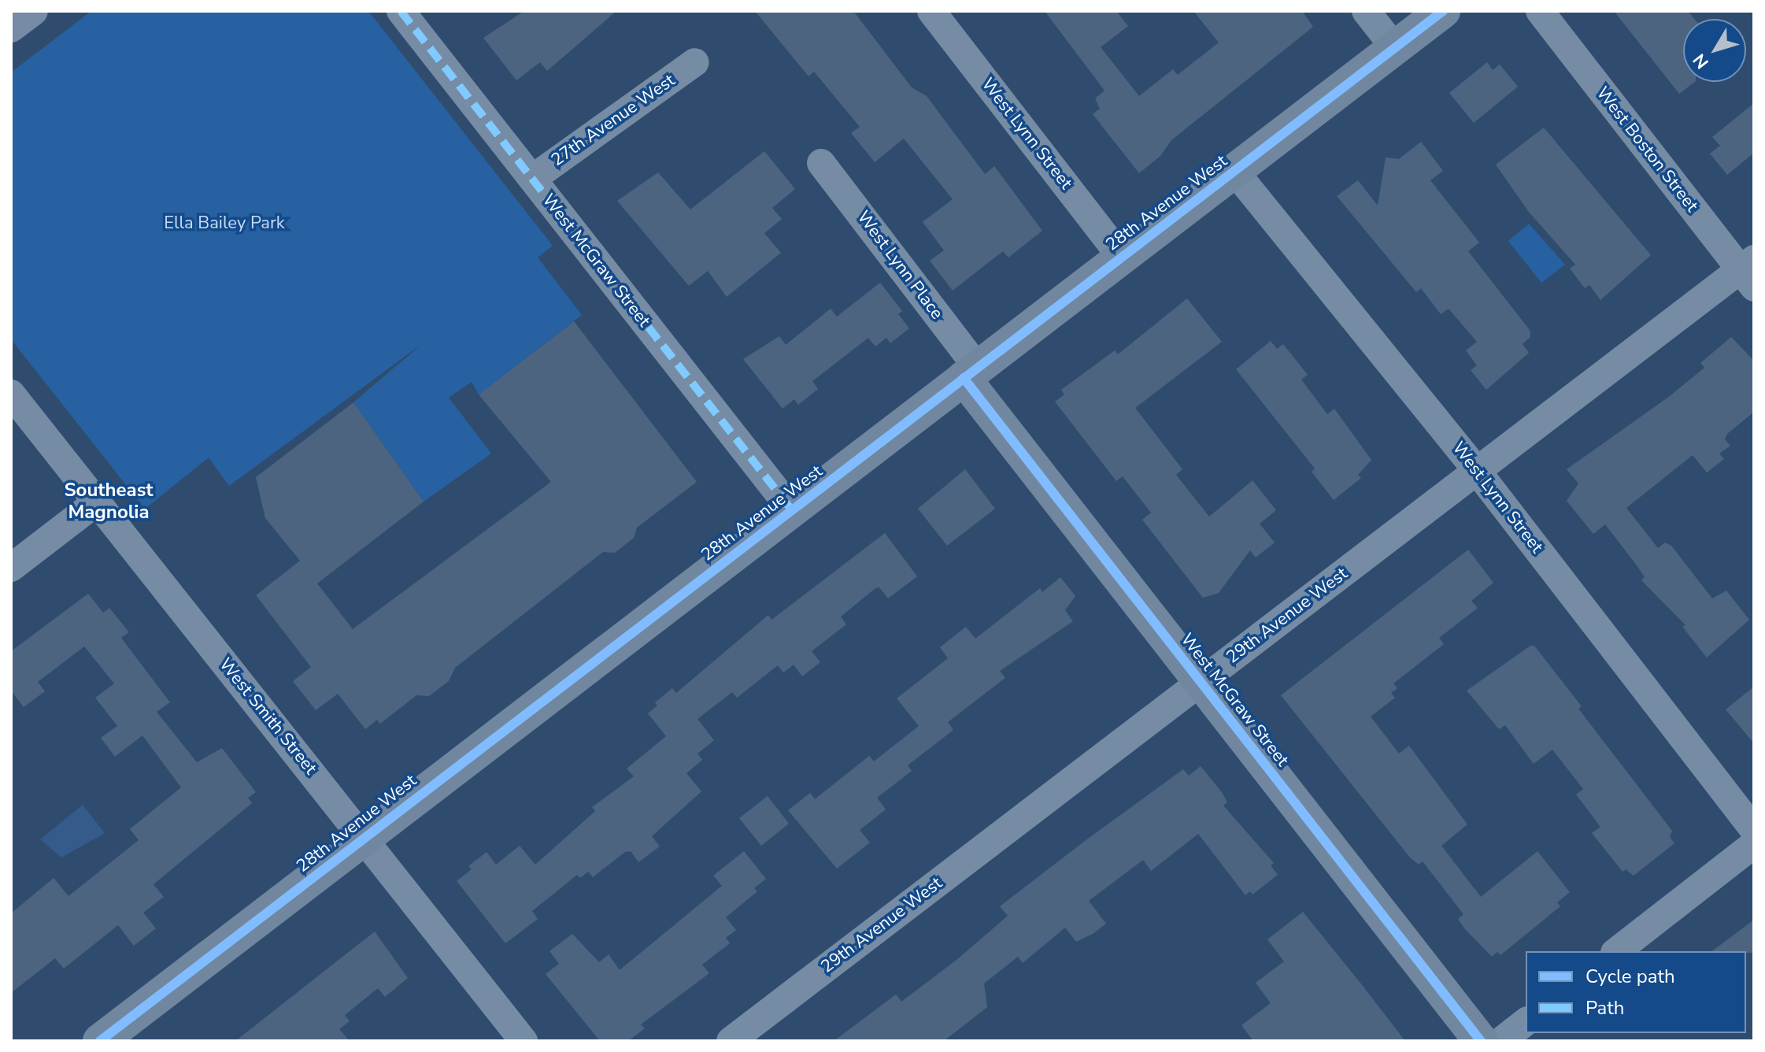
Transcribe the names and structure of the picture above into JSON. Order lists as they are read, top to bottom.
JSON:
{
  "streets": {
    "street": [
      "27th Avenue West",
      "West Lynn Street",
      "West Boston Street",
      "28th Avenue West",
      "West McGraw Street",
      "West Lynn Place",
      "29th Avenue West",
      "West Smith Street"
    ]
  },
  "crossings": [
    ["27th Avenue West", "West McGraw Street"],
    ["West Lynn Street", "28th Avenue West"],
    ["West Lynn Street", "29th Avenue West"],
    ["West Boston Street", "29th Avenue West"],
    ["28th Avenue West", "West McGraw Street"],
    ["28th Avenue West", "West Lynn Place"],
    ["28th Avenue West", "West Smith Street"],
    ["West McGraw Street", "West Lynn Place"],
    ["West McGraw Street", "29th Avenue West"]
  ],
  "districts": ["Southeast Magnolia"],
  "parks": ["Ella Bailey Park"],
  "legend": ["Cycle path", "Path"],
  "north": "bottom left"
}
